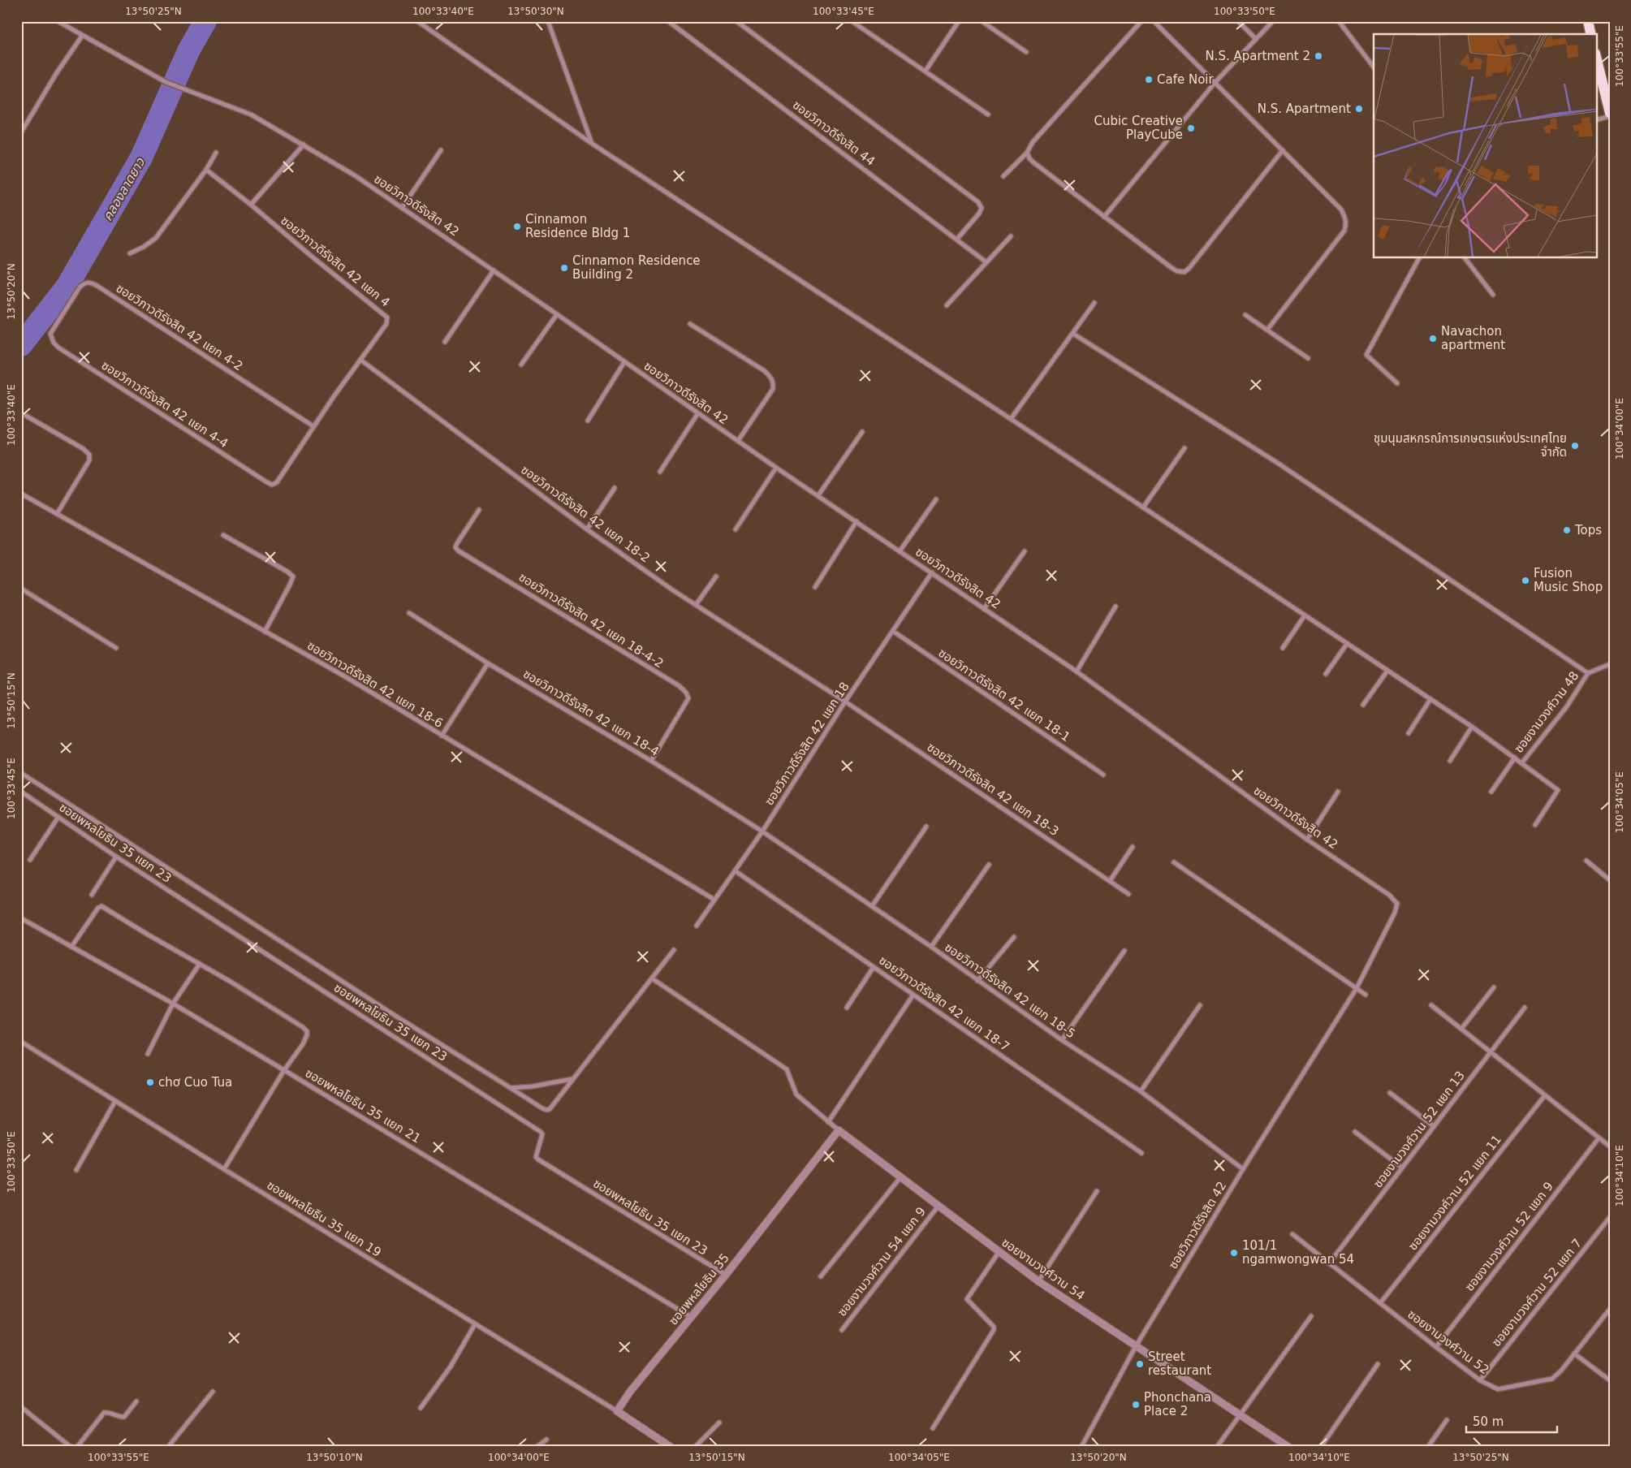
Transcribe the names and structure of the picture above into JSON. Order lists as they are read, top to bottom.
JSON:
{
  "streets": {
    "street": [
      "ซอยวิภาวดีรังสิต 44",
      "ซอยวิภาวดีรังสิต 42",
      "ซอยวิภาวดีรังสิต 42 แยก 4",
      "ซอยวิภาวดีรังสิต 42 แยก 4-2",
      "ซอยวิภาวดีรังสิต 42 แยก 4-4",
      "ซอยวิภาวดีรังสิต 42 แยก 18-2",
      "ซอยวิภาวดีรังสิต 42 แยก 18-4-2",
      "ซอยวิภาวดีรังสิต 42 แยก 18-6",
      "ซอยวิภาวดีรังสิต 42 แยก 18-1",
      "ซอยงามวงศ์วาน 48",
      "ซอยวิภาวดีรังสิต 42 แยก 18-4",
      "ซอยวิภาวดีรังสิต 42 แยก 18",
      "ซอยวิภาวดีรังสิต 42 แยก 18-3",
      "ซอยพหลโยธิน 35 แยก 23",
      "ซอยวิภาวดีรังสิต 42 แยก 18-5",
      "ซอยวิภาวดีรังสิต 42 แยก 18-7",
      "ซอยพหลโยธิน 35 แยก 21",
      "ซอยงามวงศ์วาน 52 แยก 13",
      "ซอยงามวงศ์วาน 52 แยก 11",
      "ซอยพหลโยธิน 35 แยก 19",
      "ซอยงามวงศ์วาน 52 แยก 9",
      "ซอยงามวงศ์วาน 54 แยก 9",
      "ซอยงามวงศ์วาน 54",
      "ซอยพหลโยธิน 35",
      "ซอยงามวงศ์วาน 52 แยก 7",
      "ซอยงามวงศ์วาน 52"
    ]
  },
  "crossings": [
    ["ซอยวิภาวดีรังสิต 42", "ซอยวิภาวดีรังสิต 42 แยก 18"],
    ["ซอยวิภาวดีรังสิต 42", "ซอยวิภาวดีรังสิต 42 แยก 18-5"],
    ["ซอยวิภาวดีรังสิต 42", "ซอยงามวงศ์วาน 54"],
    ["ซอยวิภาวดีรังสิต 42 แยก 4", "ซอยวิภาวดีรังสิต 42 แยก 4-2"],
    ["ซอยวิภาวดีรังสิต 42 แยก 4", "ซอยวิภาวดีรังสิต 42 แยก 4-4"],
    ["ซอยวิภาวดีรังสิต 42 แยก 4", "ซอยวิภาวดีรังสิต 42 แยก 18-2"],
    ["ซอยวิภาวดีรังสิต 42 แยก 4-2", "ซอยวิภาวดีรังสิต 42 แยก 4-4"],
    ["ซอยวิภาวดีรังสิต 42 แยก 18-2", "ซอยวิภาวดีรังสิต 42 แยก 18"],
    ["ซอยวิภาวดีรังสิต 42 แยก 18-2", "ซอยวิภาวดีรังสิต 42 แยก 18-3"],
    ["ซอยวิภาวดีรังสิต 42 แยก 18-4-2", "ซอยวิภาวดีรังสิต 42 แยก 18-4"],
    ["ซอยวิภาวดีรังสิต 42 แยก 18-6", "ซอยวิภาวดีรังสิต 42 แยก 18"],
    ["ซอยวิภาวดีรังสิต 42 แยก 18-1", "ซอยวิภาวดีรังสิต 42 แยก 18"],
    ["ซอยวิภาวดีรังสิต 42 แยก 18-4", "ซอยวิภาวดีรังสิต 42 แยก 18"],
    ["ซอยวิภาวดีรังสิต 42 แยก 18-4", "ซอยวิภาวดีรังสิต 42 แยก 18-5"],
    ["ซอยวิภาวดีรังสิต 42 แยก 18", "ซอยวิภาวดีรังสิต 42 แยก 18-3"],
    ["ซอยวิภาวดีรังสิต 42 แยก 18", "ซอยวิภาวดีรังสิต 42 แยก 18-5"],
    ["ซอยวิภาวดีรังสิต 42 แยก 18", "ซอยวิภาวดีรังสิต 42 แยก 18-7"],
    ["ซอยพหลโยธิน 35 แยก 23", "ซอยพหลโยธิน 35"],
    ["ซอยพหลโยธิน 35 แยก 21", "ซอยพหลโยธิน 35"],
    ["ซอยงามวงศ์วาน 52 แยก 13", "ซอยงามวงศ์วาน 52"],
    ["ซอยงามวงศ์วาน 52 แยก 11", "ซอยงามวงศ์วาน 52"],
    ["ซอยพหลโยธิน 35 แยก 19", "ซอยพหลโยธิน 35"],
    ["ซอยงามวงศ์วาน 52 แยก 9", "ซอยงามวงศ์วาน 52"],
    ["ซอยงามวงศ์วาน 54 แยก 9", "ซอยงามวงศ์วาน 54"],
    ["ซอยงามวงศ์วาน 54", "ซอยพหลโยธิน 35"],
    ["ซอยงามวงศ์วาน 52 แยก 7", "ซอยงามวงศ์วาน 52"]
  ],
  "water": ["คลองลาดยาว"],
  "places": [
    "N.S. Apartment 2",
    "Cafe Noir",
    "N.S. Apartment",
    "Cubic Creative PlayCube",
    "Cinnamon Residence Bldg 1",
    "Cinnamon Residence Building 2",
    "Navachon apartment",
    "ชุมนุมสหกรณ์การเกษตรแห่งประเทศไทย จำกัด",
    "Tops",
    "Fusion Music Shop",
    "chơ Cuo Tua",
    "101/1 ngamwongwan 54",
    "Street restaurant",
    "Phonchana Place 2"
  ],
  "scale_bar": "50 m",
  "coordinates": [
    "13°50'25\"N",
    "100°33'40\"E",
    "13°50'30\"N",
    "100°33'45\"E",
    "100°33'50\"E",
    "100°33'55\"E",
    "13°50'20\"N",
    "100°34'00\"E",
    "13°50'15\"N",
    "100°34'05\"E",
    "100°34'10\"E",
    "13°50'10\"N"
  ]
}
